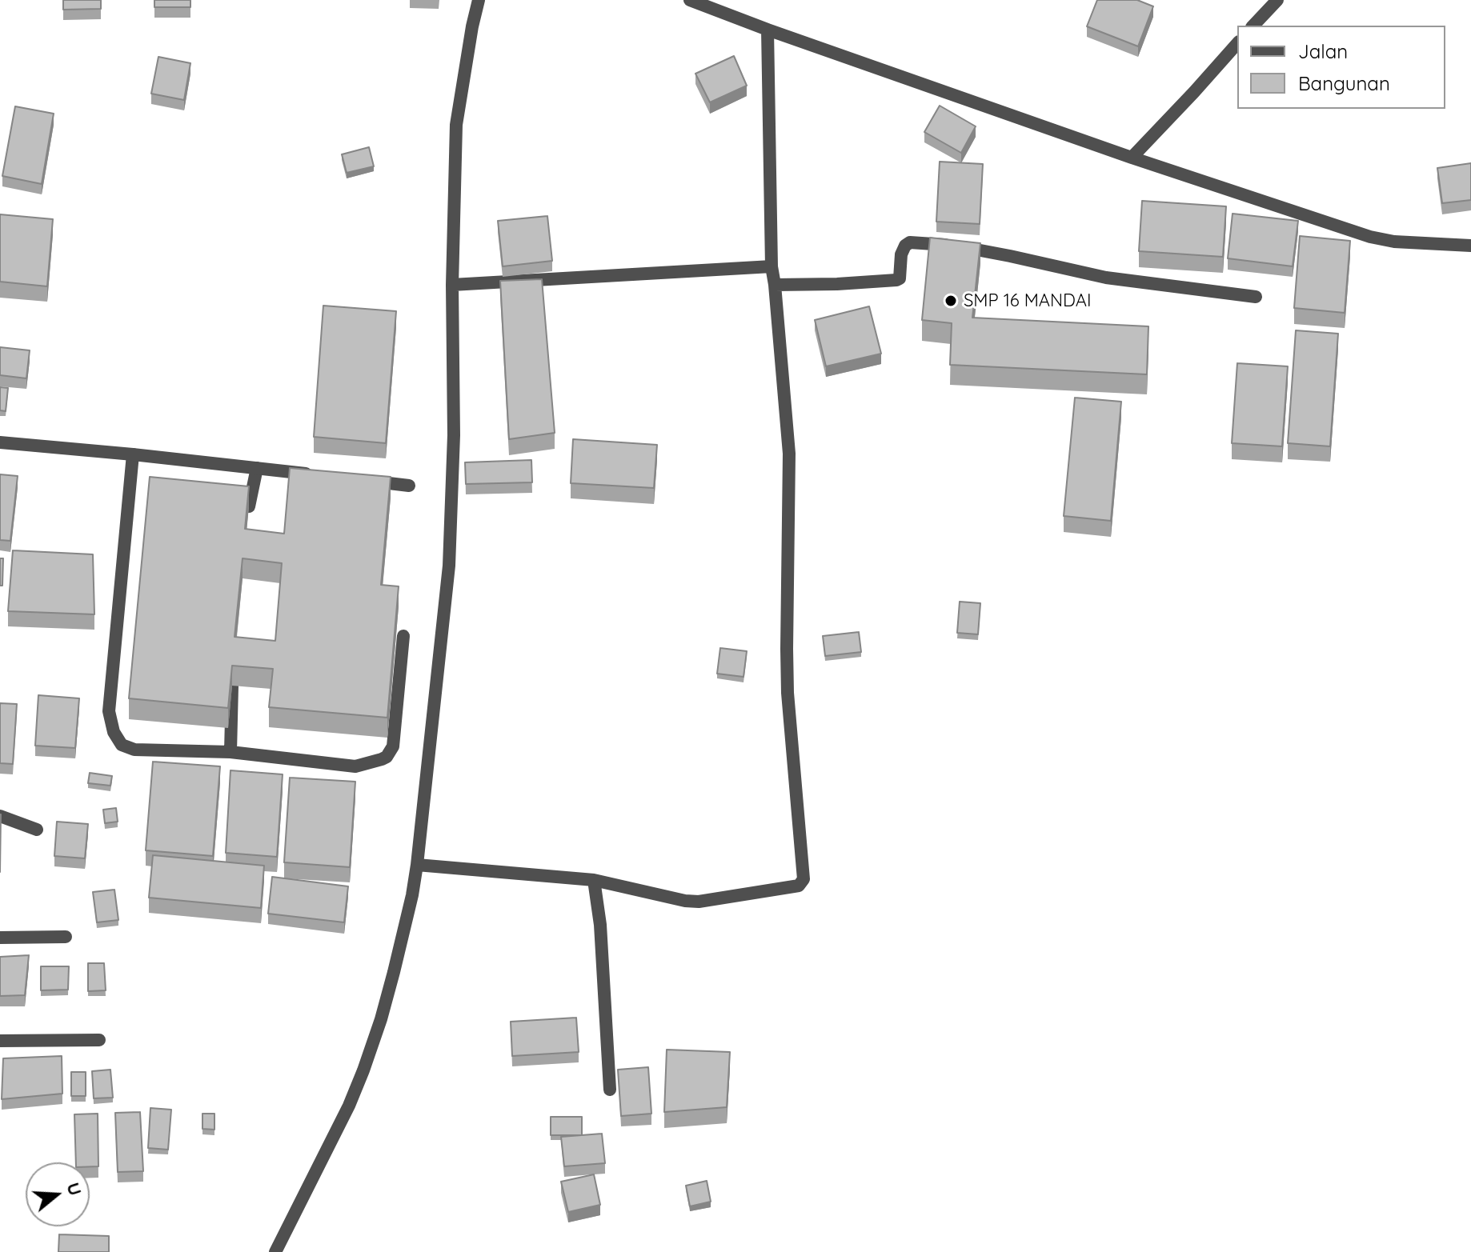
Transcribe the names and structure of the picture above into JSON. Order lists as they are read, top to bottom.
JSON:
{
  "places": ["SMP 16 MANDAI"],
  "legend": ["Jalan", "Bangunan"],
  "north": "right"
}
